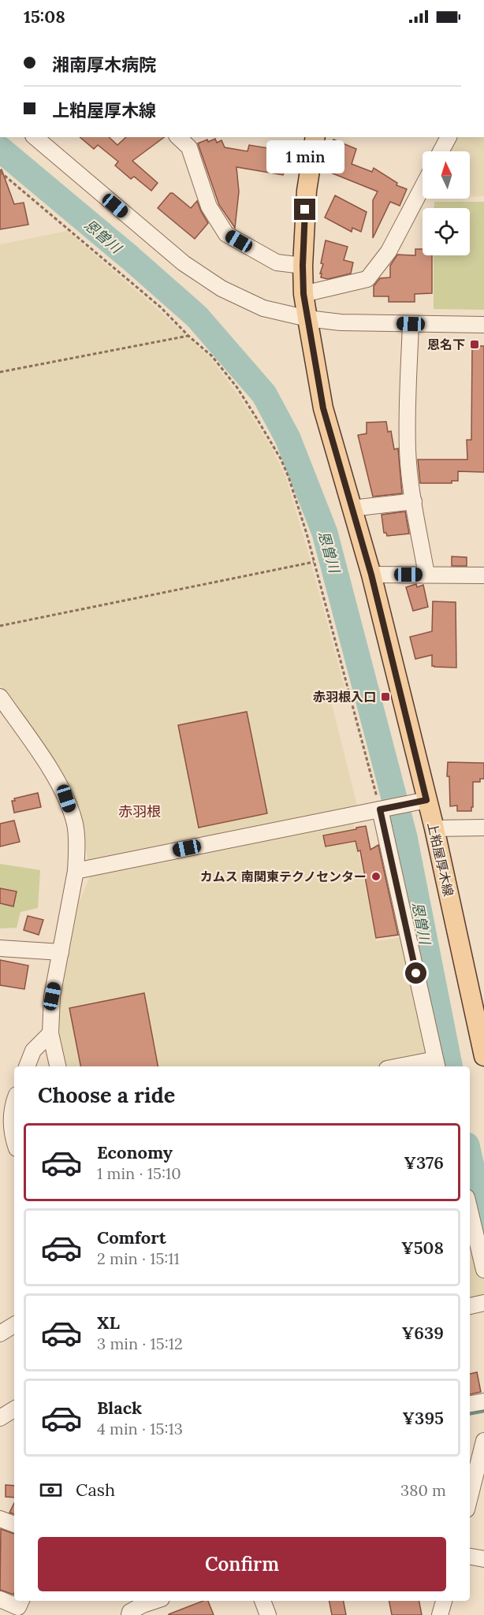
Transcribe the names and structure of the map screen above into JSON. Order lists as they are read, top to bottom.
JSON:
{
  "streets": {
    "main road": ["上粕屋厚木線"]
  },
  "districts": ["赤羽根"],
  "water": ["恩曽川"],
  "places": {
    "transit": ["恩名下", "赤羽根入口"],
    "other": ["カムス 南関東テクノセンター"]
  },
  "north": "top",
  "page": {
    "status": "15:08",
    "banner": ["湘南厚木病院", "上粕屋厚木線"],
    "bubble": "1 min",
    "heading": "Choose a ride",
    "list": [
      {
        "name": "Economy",
        "note": "1 min · 15:10",
        "value": "¥376"
      },
      {
        "name": "Comfort",
        "note": "2 min · 15:11",
        "value": "¥508"
      },
      {
        "name": "XL",
        "note": "3 min · 15:12",
        "value": "¥639"
      },
      {
        "name": "Black",
        "note": "4 min · 15:13",
        "value": "¥395"
      }
    ],
    "pay": ["Cash", "380 m"],
    "buttons": "Confirm"
  }
}
